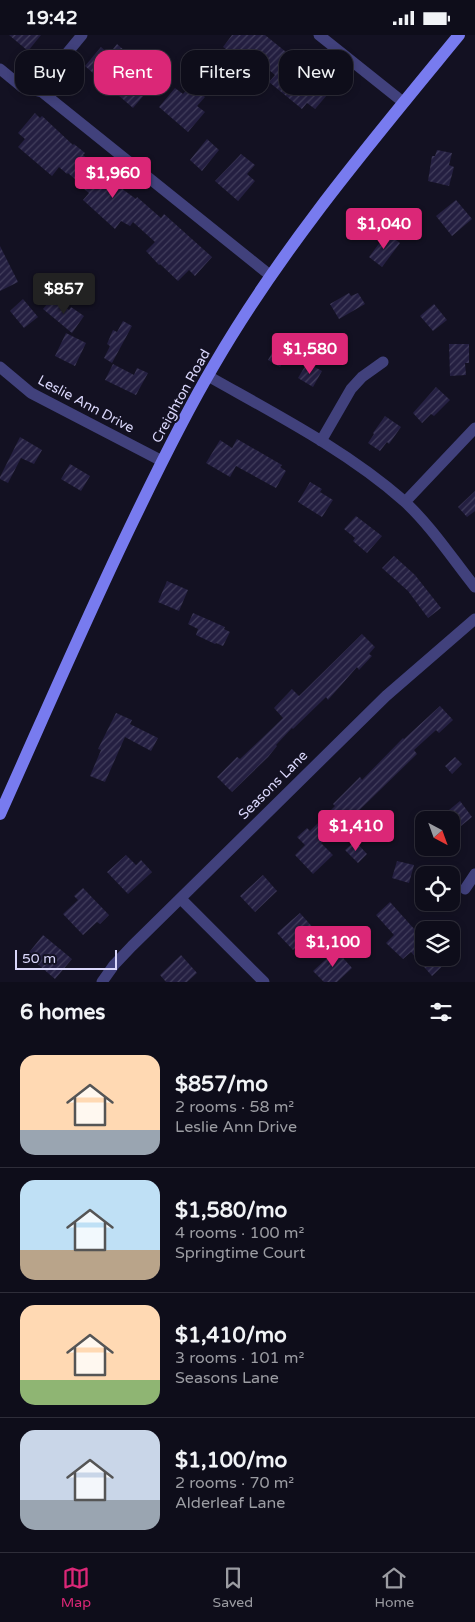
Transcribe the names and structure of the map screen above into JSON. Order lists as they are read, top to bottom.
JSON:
{
  "streets": {
    "main road": ["Creighton Road"],
    "street": ["Leslie Ann Drive", "Seasons Lane"]
  },
  "crossings": [
    ["Creighton Road", "Leslie Ann Drive"]
  ],
  "scale_bar": "50 m",
  "north": "bottom right",
  "page": {
    "status": "19:42",
    "chip": [
      "Buy",
      "Rent",
      "Filters",
      "New"
    ],
    "price": [
      "$1,960",
      "$1,040",
      "$857",
      "$1,580",
      "$1,410",
      "$1,100"
    ],
    "scale": "50 m",
    "heading": "6 homes",
    "list": [
      {
        "name": "$857/mo",
        "note": "2 rooms · 58 m² · Leslie Ann Drive"
      },
      {
        "name": "$1,580/mo",
        "note": "4 rooms · 100 m² · Springtime Court"
      },
      {
        "name": "$1,410/mo",
        "note": "3 rooms · 101 m² · Seasons Lane"
      },
      {
        "name": "$1,100/mo",
        "note": "2 rooms · 70 m² · Alderleaf Lane"
      }
    ],
    "tabs": ["Map", "Saved", "Home"]
  }
}
